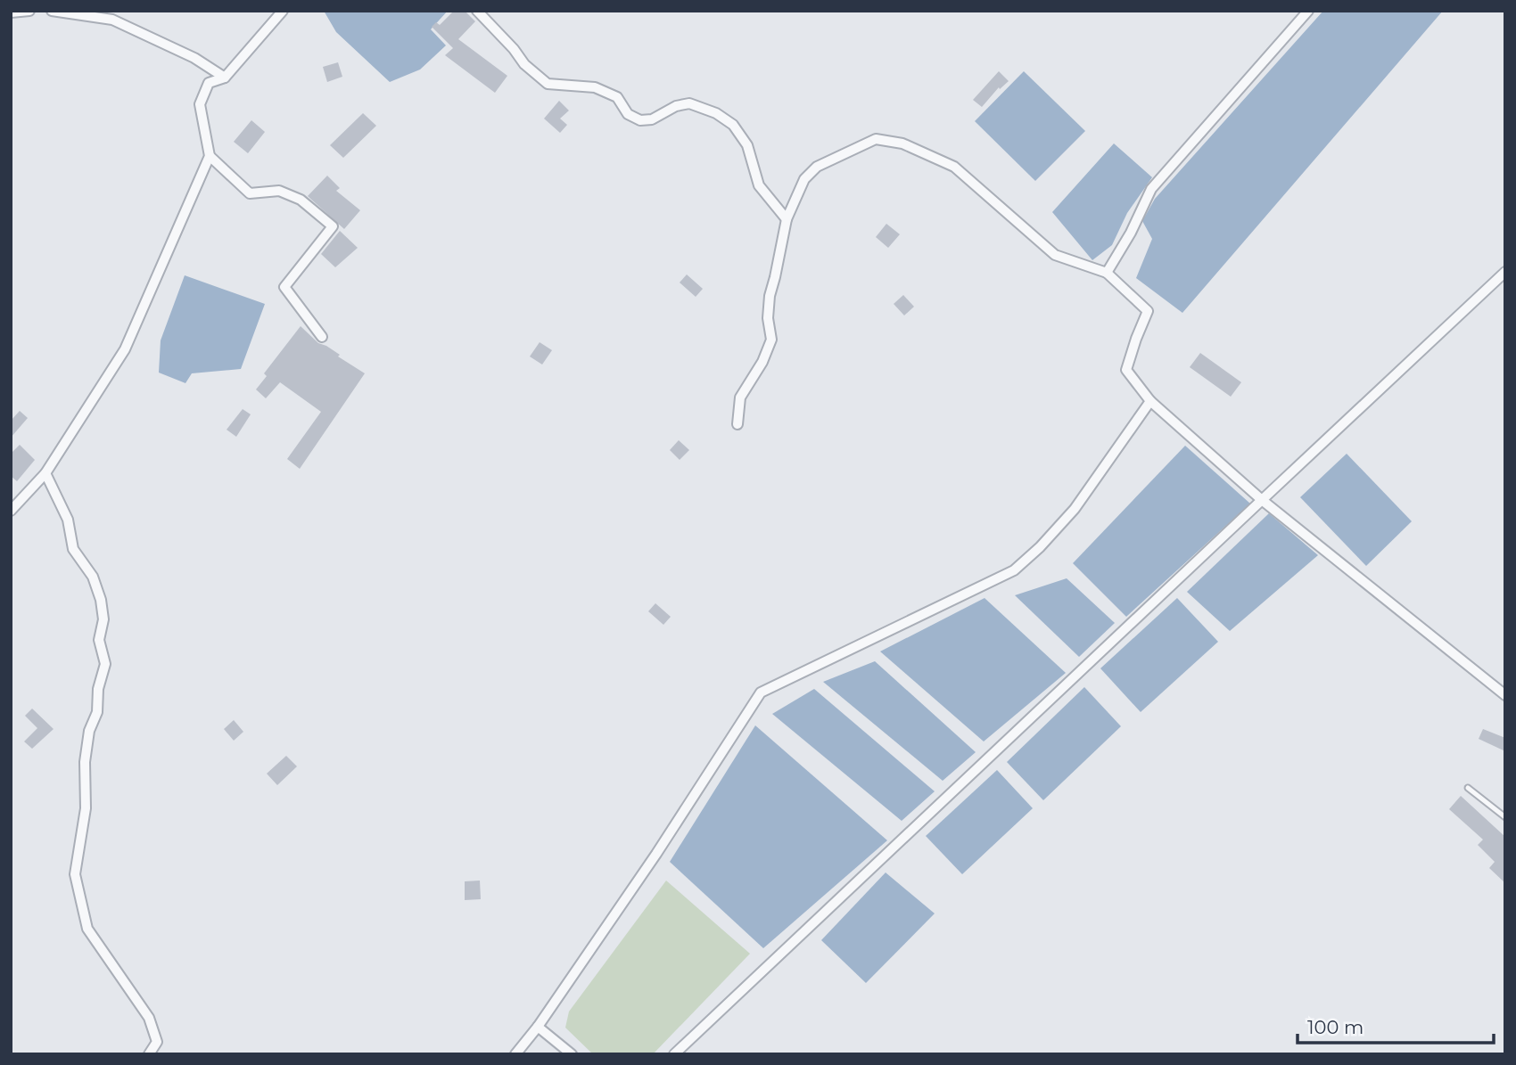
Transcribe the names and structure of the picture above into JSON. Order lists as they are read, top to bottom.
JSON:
{
  "scale_bar": "100 m"
}
